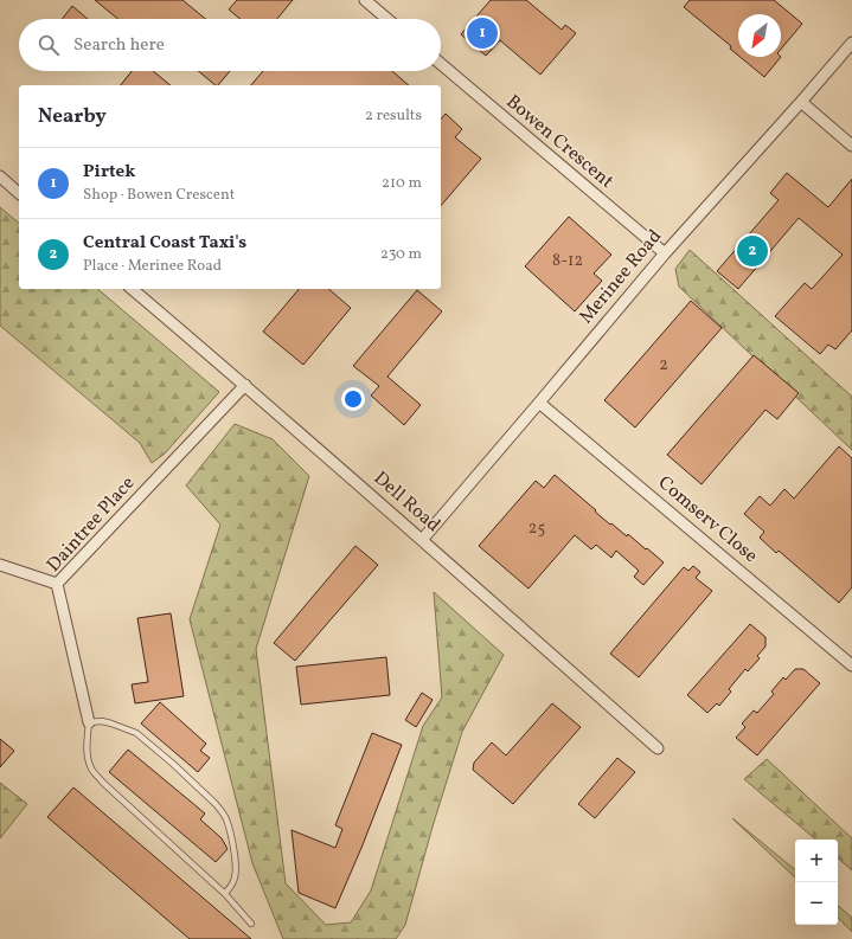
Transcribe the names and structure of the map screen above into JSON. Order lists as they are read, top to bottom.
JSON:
{
  "streets": {
    "street": [
      "Bowen Crescent",
      "Merinee Road",
      "Dell Road",
      "Comserv Close",
      "Daintree Place"
    ]
  },
  "crossings": [
    ["Bowen Crescent", "Merinee Road"],
    ["Merinee Road", "Dell Road"],
    ["Merinee Road", "Comserv Close"],
    ["Dell Road", "Daintree Place"]
  ],
  "house_numbers": ["8-12", "2", "25"],
  "north": "bottom left",
  "page": {
    "pins": ["1", "2"],
    "search": "Search here",
    "heading": ["Nearby", "2 results"],
    "list": [
      {
        "mark": "1",
        "name": "Pirtek",
        "note": "Shop · Bowen Crescent",
        "value": "210 m"
      },
      {
        "mark": "2",
        "name": "Central Coast Taxi's",
        "note": "Place · Merinee Road",
        "value": "230 m"
      }
    ],
    "map_buttons": ["+", "−"]
  }
}
